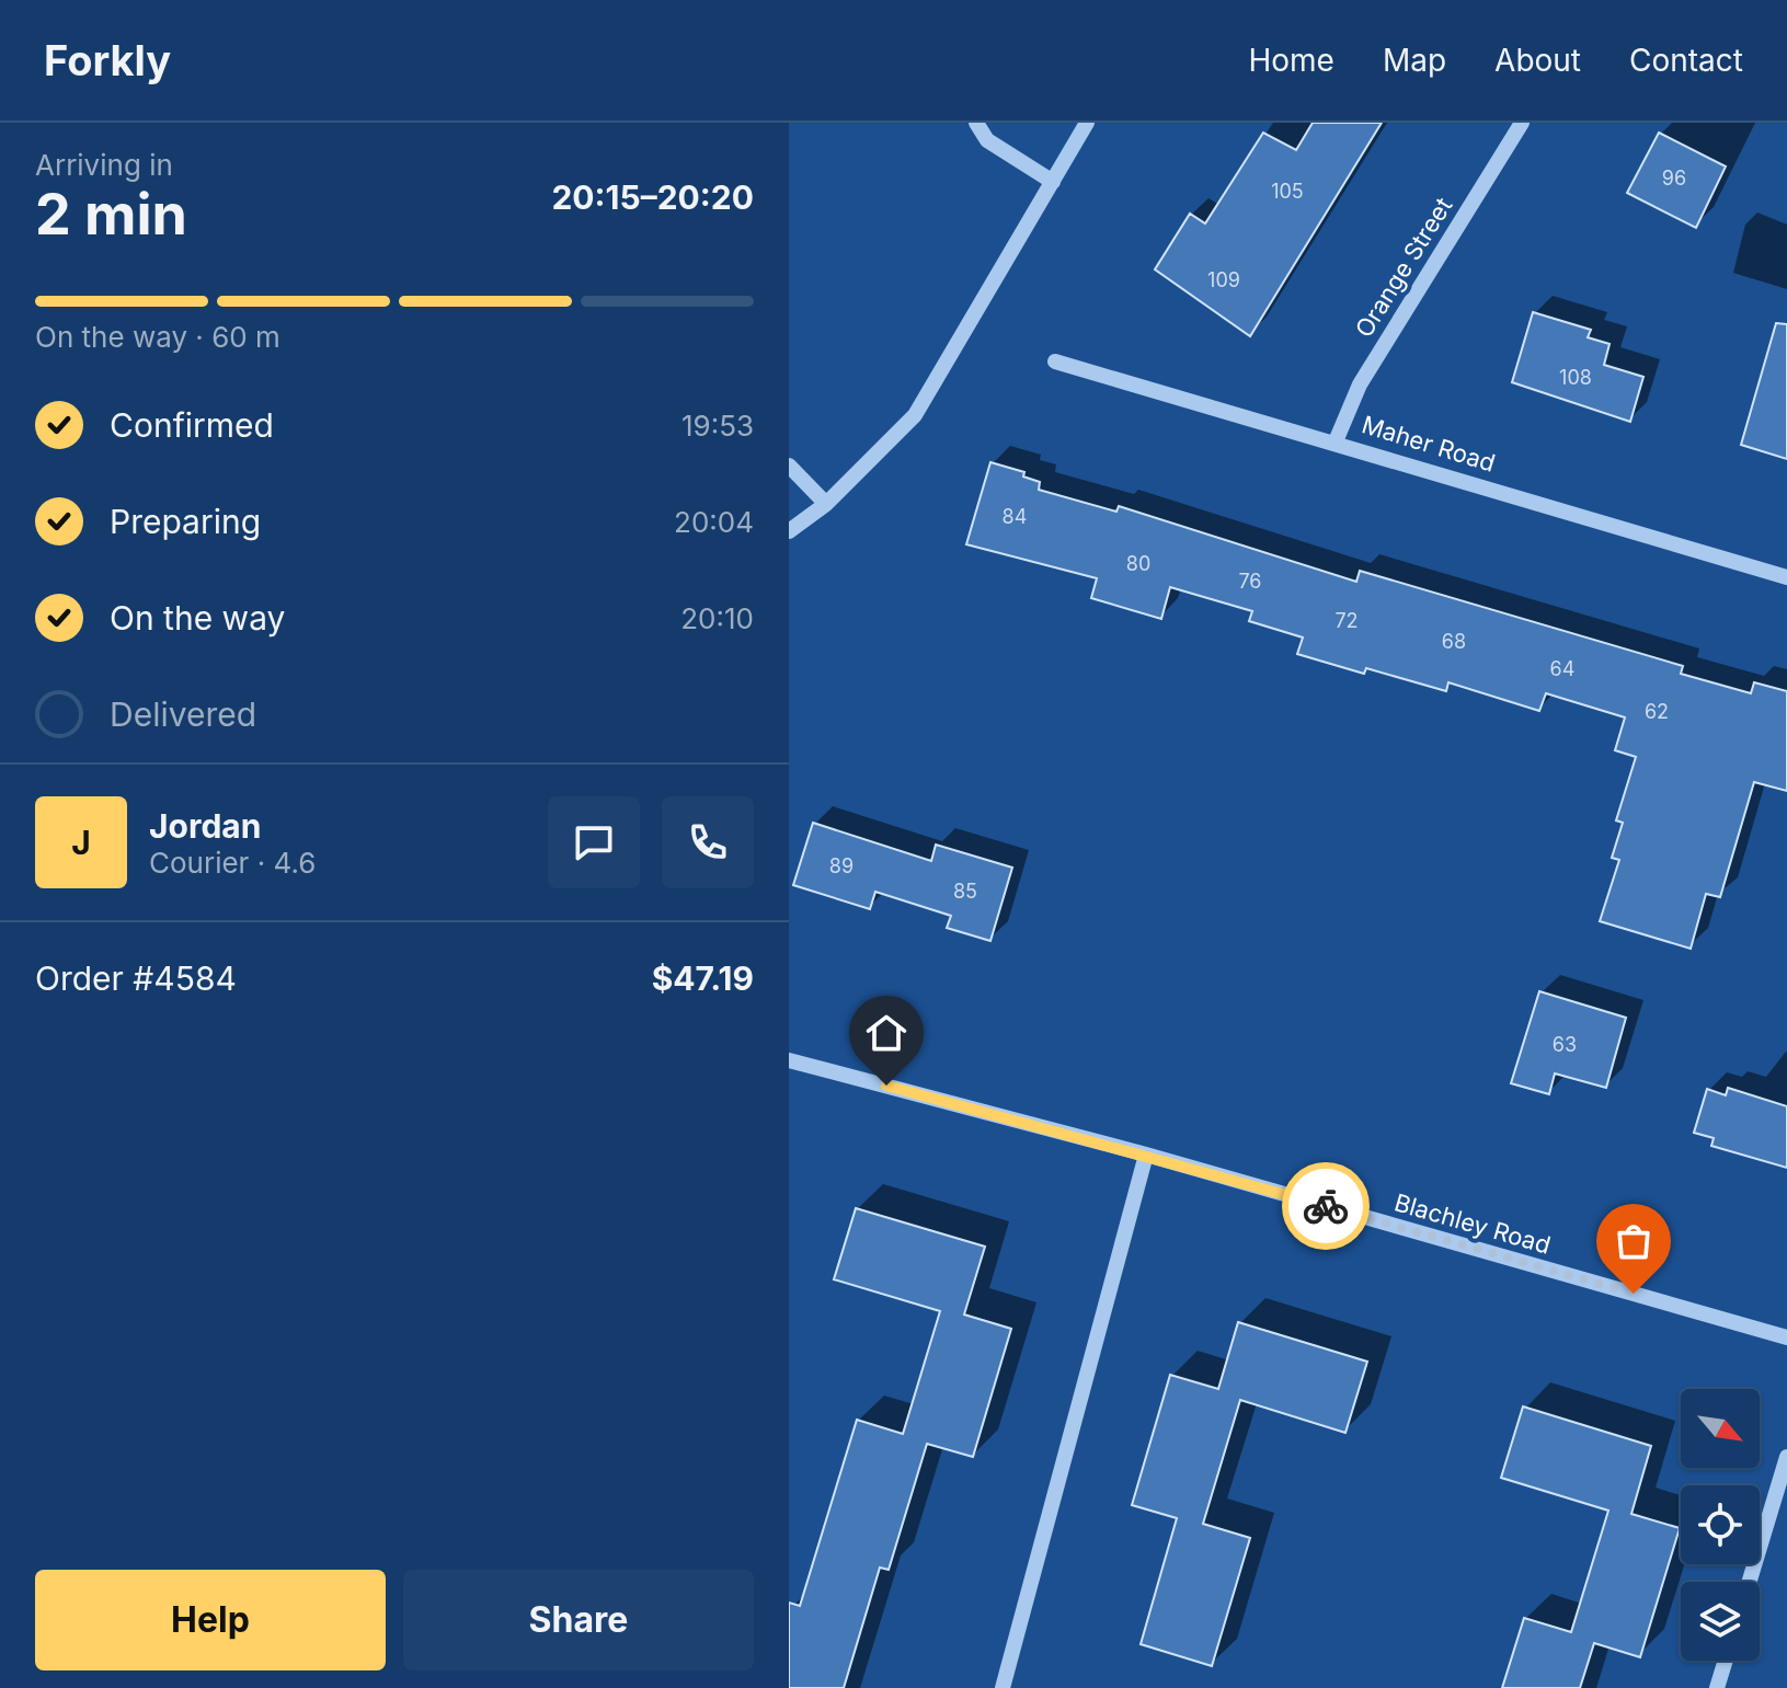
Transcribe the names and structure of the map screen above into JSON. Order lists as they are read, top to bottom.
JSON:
{
  "streets": {
    "street": ["Orange Street", "Maher Road", "Blachley Road"]
  },
  "crossings": [
    ["Orange Street", "Maher Road"]
  ],
  "house_numbers": [
    "96",
    "105",
    "109",
    "108",
    "84",
    "80",
    "76",
    "72",
    "68",
    "64",
    "62",
    "89",
    "85",
    "63"
  ],
  "north": "bottom right",
  "page": {
    "header": "Forkly",
    "nav": [
      "Home",
      "Map",
      "About",
      "Contact"
    ],
    "heading": ["2 min", "Arriving in", "20:15–20:20"],
    "panel": [
      "Jordan",
      "Courier · 4.6",
      "Order #4584",
      "$47.19"
    ],
    "bar": "On the way · 60 m",
    "list": [
      ["Confirmed", "19:53"],
      ["Preparing", "20:04"],
      ["On the way", "20:10"],
      "Delivered"
    ],
    "round": "J",
    "buttons": ["Help", "Share"]
  }
}
